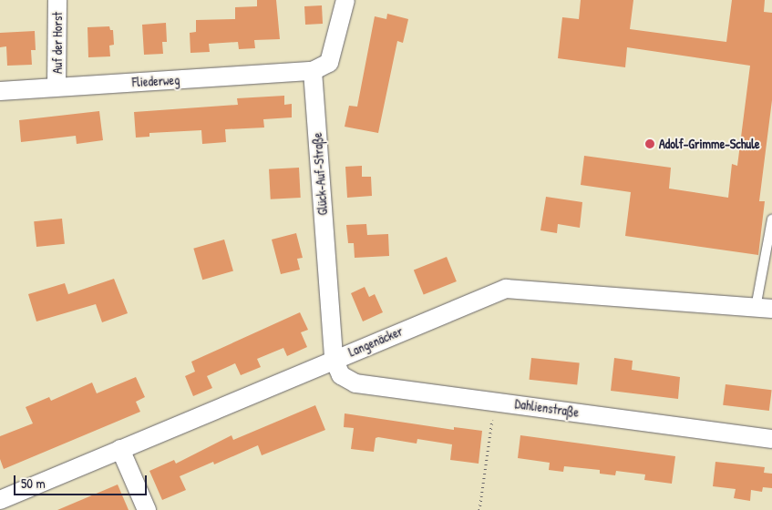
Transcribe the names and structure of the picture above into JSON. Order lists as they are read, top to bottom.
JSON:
{
  "streets": {
    "street": [
      "Auf der Horst",
      "Fliederweg",
      "Glück-Auf-Straße",
      "Langenäcker",
      "Dahlienstraße"
    ]
  },
  "crossings": [
    ["Auf der Horst", "Fliederweg"],
    ["Fliederweg", "Glück-Auf-Straße"],
    ["Glück-Auf-Straße", "Langenäcker"],
    ["Glück-Auf-Straße", "Dahlienstraße"],
    ["Langenäcker", "Dahlienstraße"]
  ],
  "places": ["Adolf-Grimme-Schule"],
  "scale_bar": "50 m"
}
